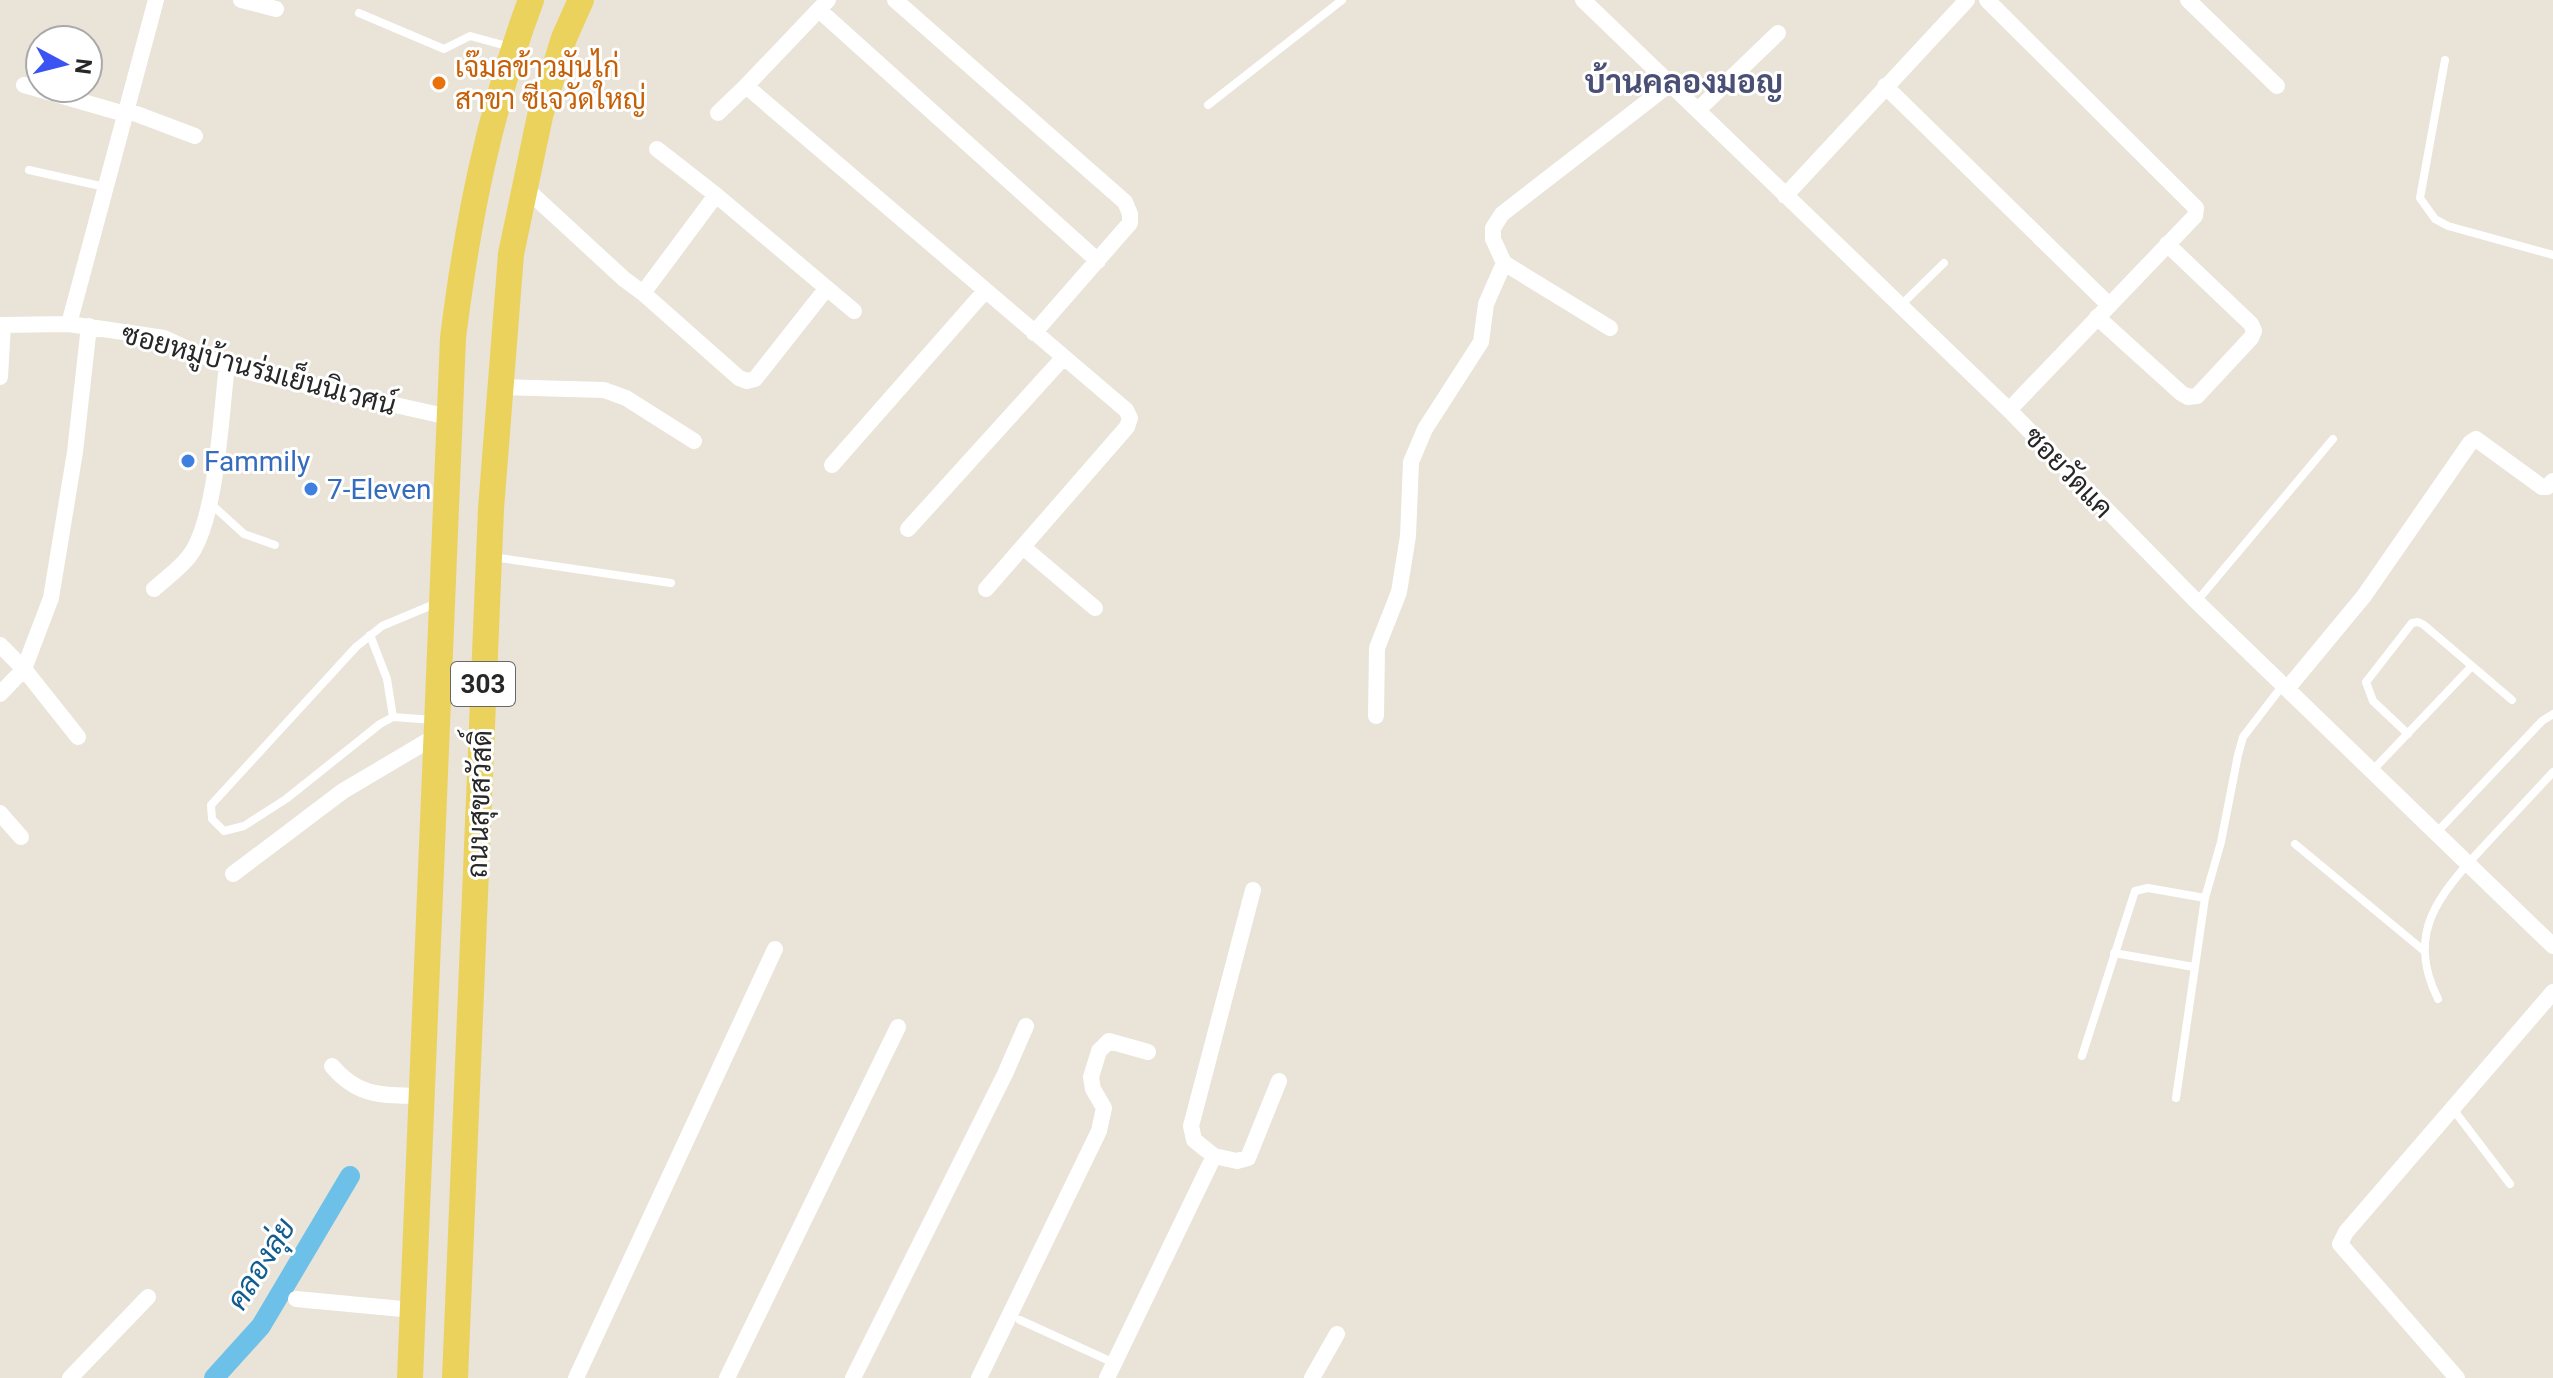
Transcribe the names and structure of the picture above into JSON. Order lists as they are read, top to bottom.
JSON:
{
  "streets": {
    "main road": ["303", "ถนนสุขสวัสดิ์"],
    "street": ["ซอยหมู่บ้านร่มเย็นนิเวศน์", "ซอยวัดแค"]
  },
  "crossings": [
    ["ซอยหมู่บ้านร่มเย็นนิเวศน์", "ถนนสุขสวัสดิ์"]
  ],
  "districts": ["บ้านคลองมอญ"],
  "water": ["คลองลุ่ย"],
  "places": ["เจ๊มลข้าวมันไก่ สาขา ซีเจวัดใหญ่", "Fammily", "7-Eleven"],
  "north": "right"
}
